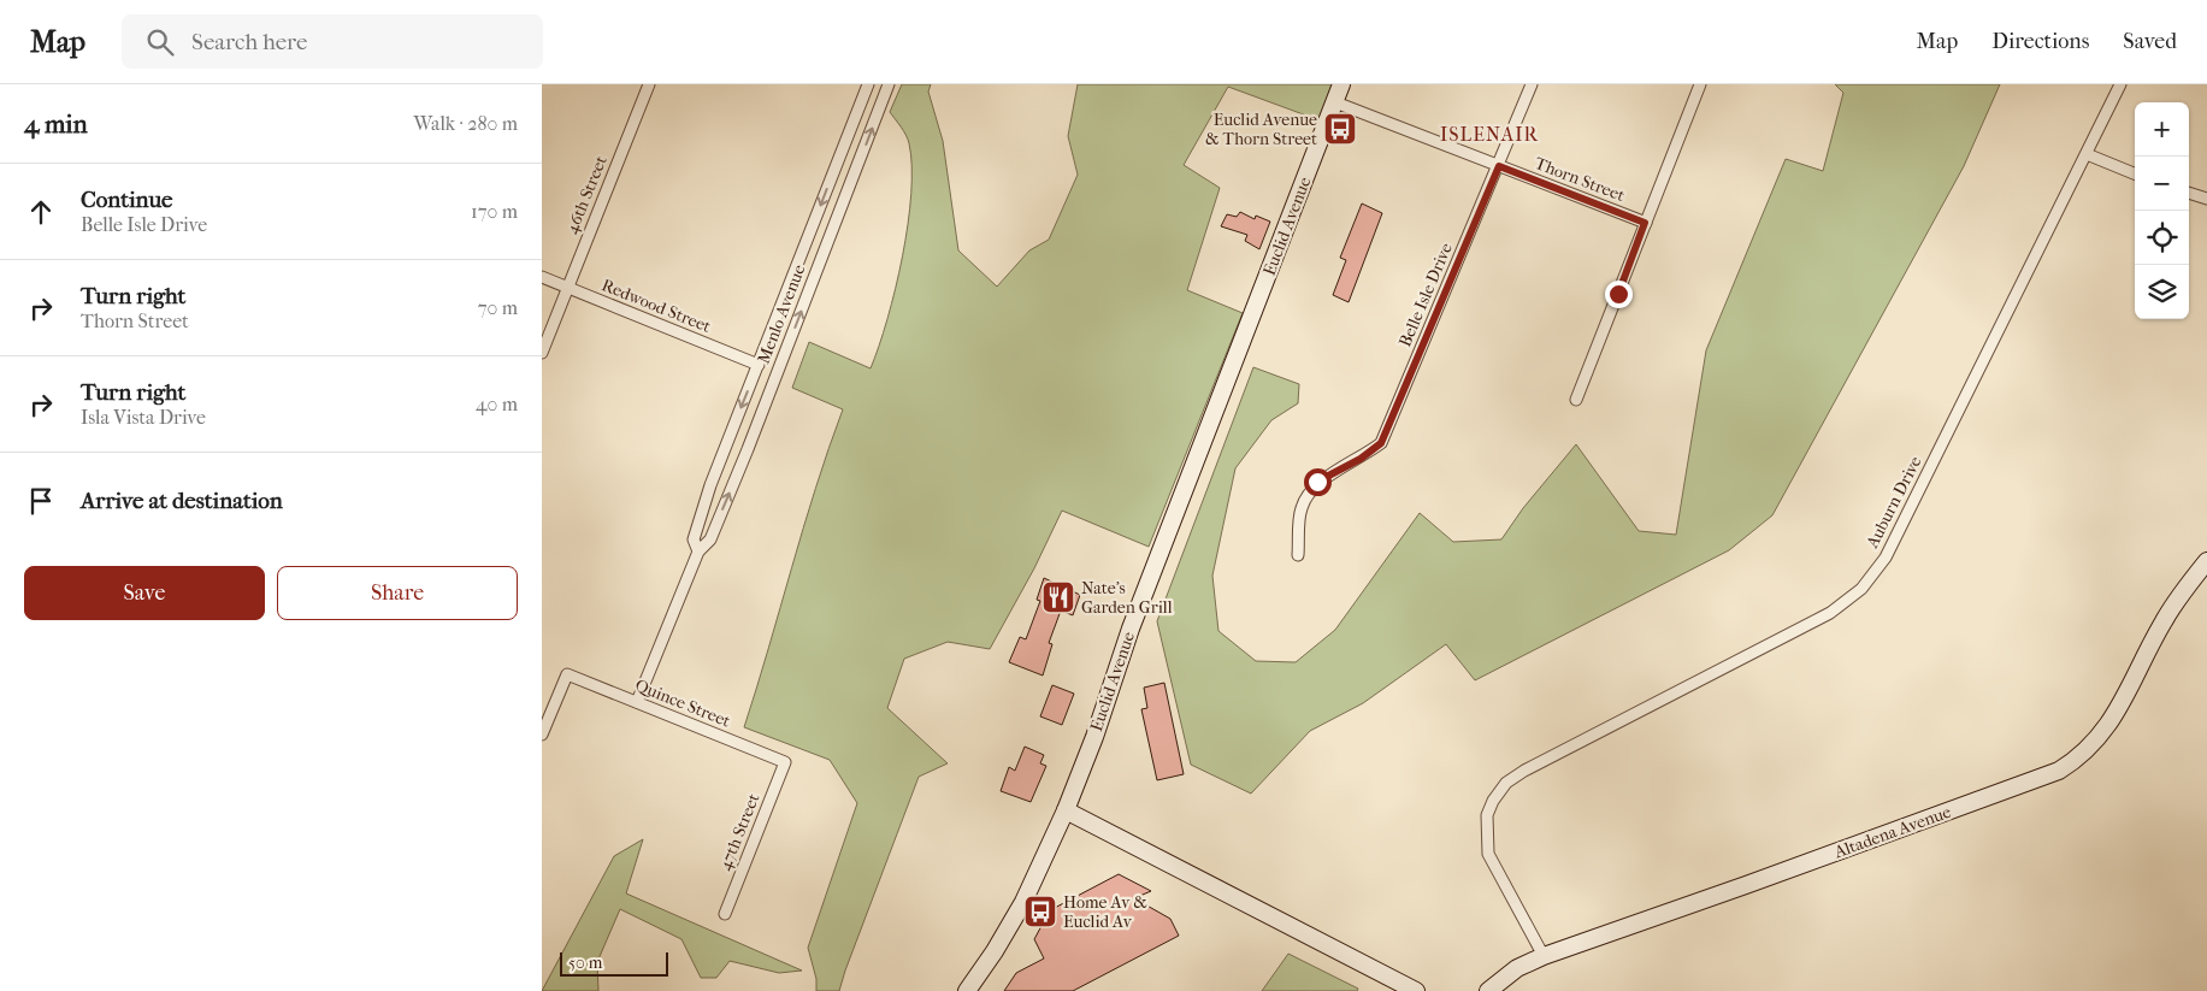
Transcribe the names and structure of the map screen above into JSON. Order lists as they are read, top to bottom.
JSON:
{
  "streets": {
    "main road": ["Euclid Avenue", "Altadena Avenue"],
    "street": [
      "Thorn Street",
      "46th Street",
      "Belle Isle Drive",
      "Redwood Street",
      "Menlo Avenue",
      "Auburn Drive",
      "Quince Street",
      "47th Street"
    ]
  },
  "crossings": [
    ["Thorn Street", "Euclid Avenue"],
    ["Thorn Street", "Belle Isle Drive"],
    ["46th Street", "Redwood Street"],
    ["Redwood Street", "Menlo Avenue"],
    ["Menlo Avenue", "Quince Street"],
    ["Auburn Drive", "Altadena Avenue"],
    ["Quince Street", "47th Street"]
  ],
  "districts": ["ISLENAIR"],
  "places": {
    "bus stop": ["Euclid Avenue & Thorn Street", "Home Av & Euclid Av"],
    "restaurant": ["Nate's Garden Grill"]
  },
  "scale_bar": "50 m",
  "page": {
    "header": "Map",
    "search": "Search here",
    "nav": ["Map", "Directions", "Saved"],
    "heading": ["4 min", "Walk · 280 m"],
    "map_buttons": ["+", "−"],
    "list": [
      ["Continue", "Belle Isle Drive", "170 m"],
      ["Turn right", "Thorn Street", "70 m"],
      ["Turn right", "Isla Vista Drive", "40 m"],
      "Arrive at destination"
    ],
    "buttons": ["Save", "Share"],
    "scale": "50 m"
  }
}
